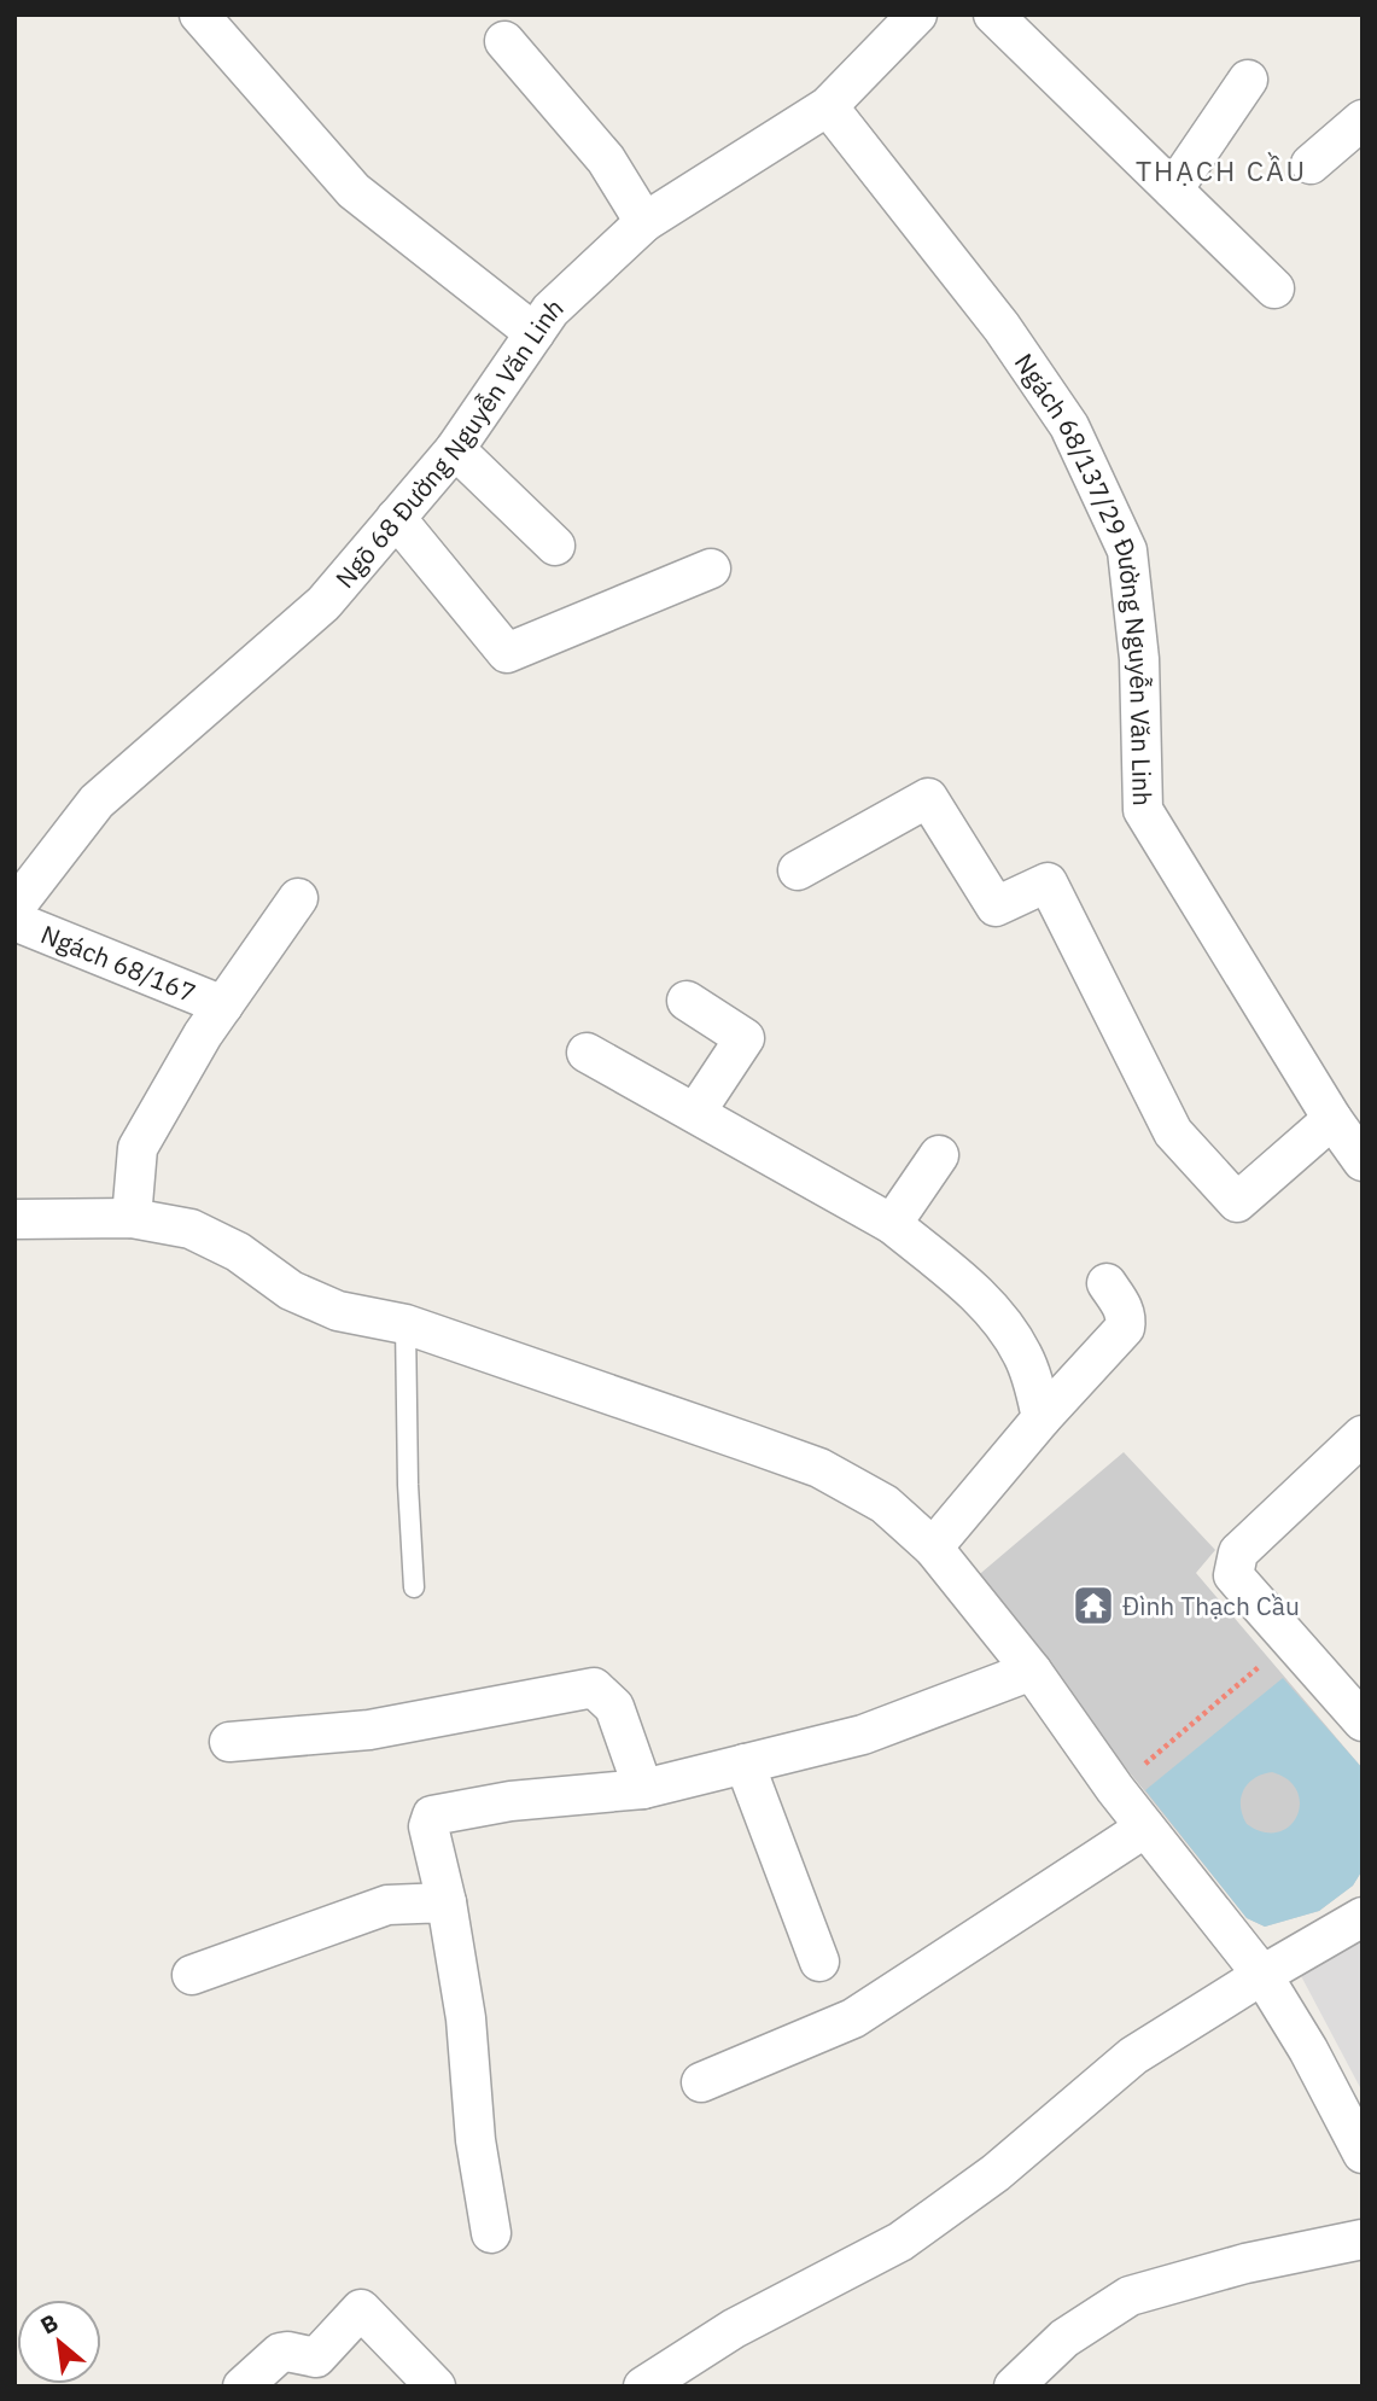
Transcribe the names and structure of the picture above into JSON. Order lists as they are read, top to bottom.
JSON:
{
  "streets": {
    "street": ["Ngõ 68 Đường Nguyễn Văn Linh", "Ngách 68/137/29 Đường Nguyễn Văn Linh", "Ngách 68/167"]
  },
  "crossings": [
    ["Ngõ 68 Đường Nguyễn Văn Linh", "Ngách 68/137/29 Đường Nguyễn Văn Linh"]
  ],
  "districts": ["THẠCH CẦU"],
  "places": {
    "temple": ["Đình Thạch Cầu"]
  },
  "north": "top left"
}
